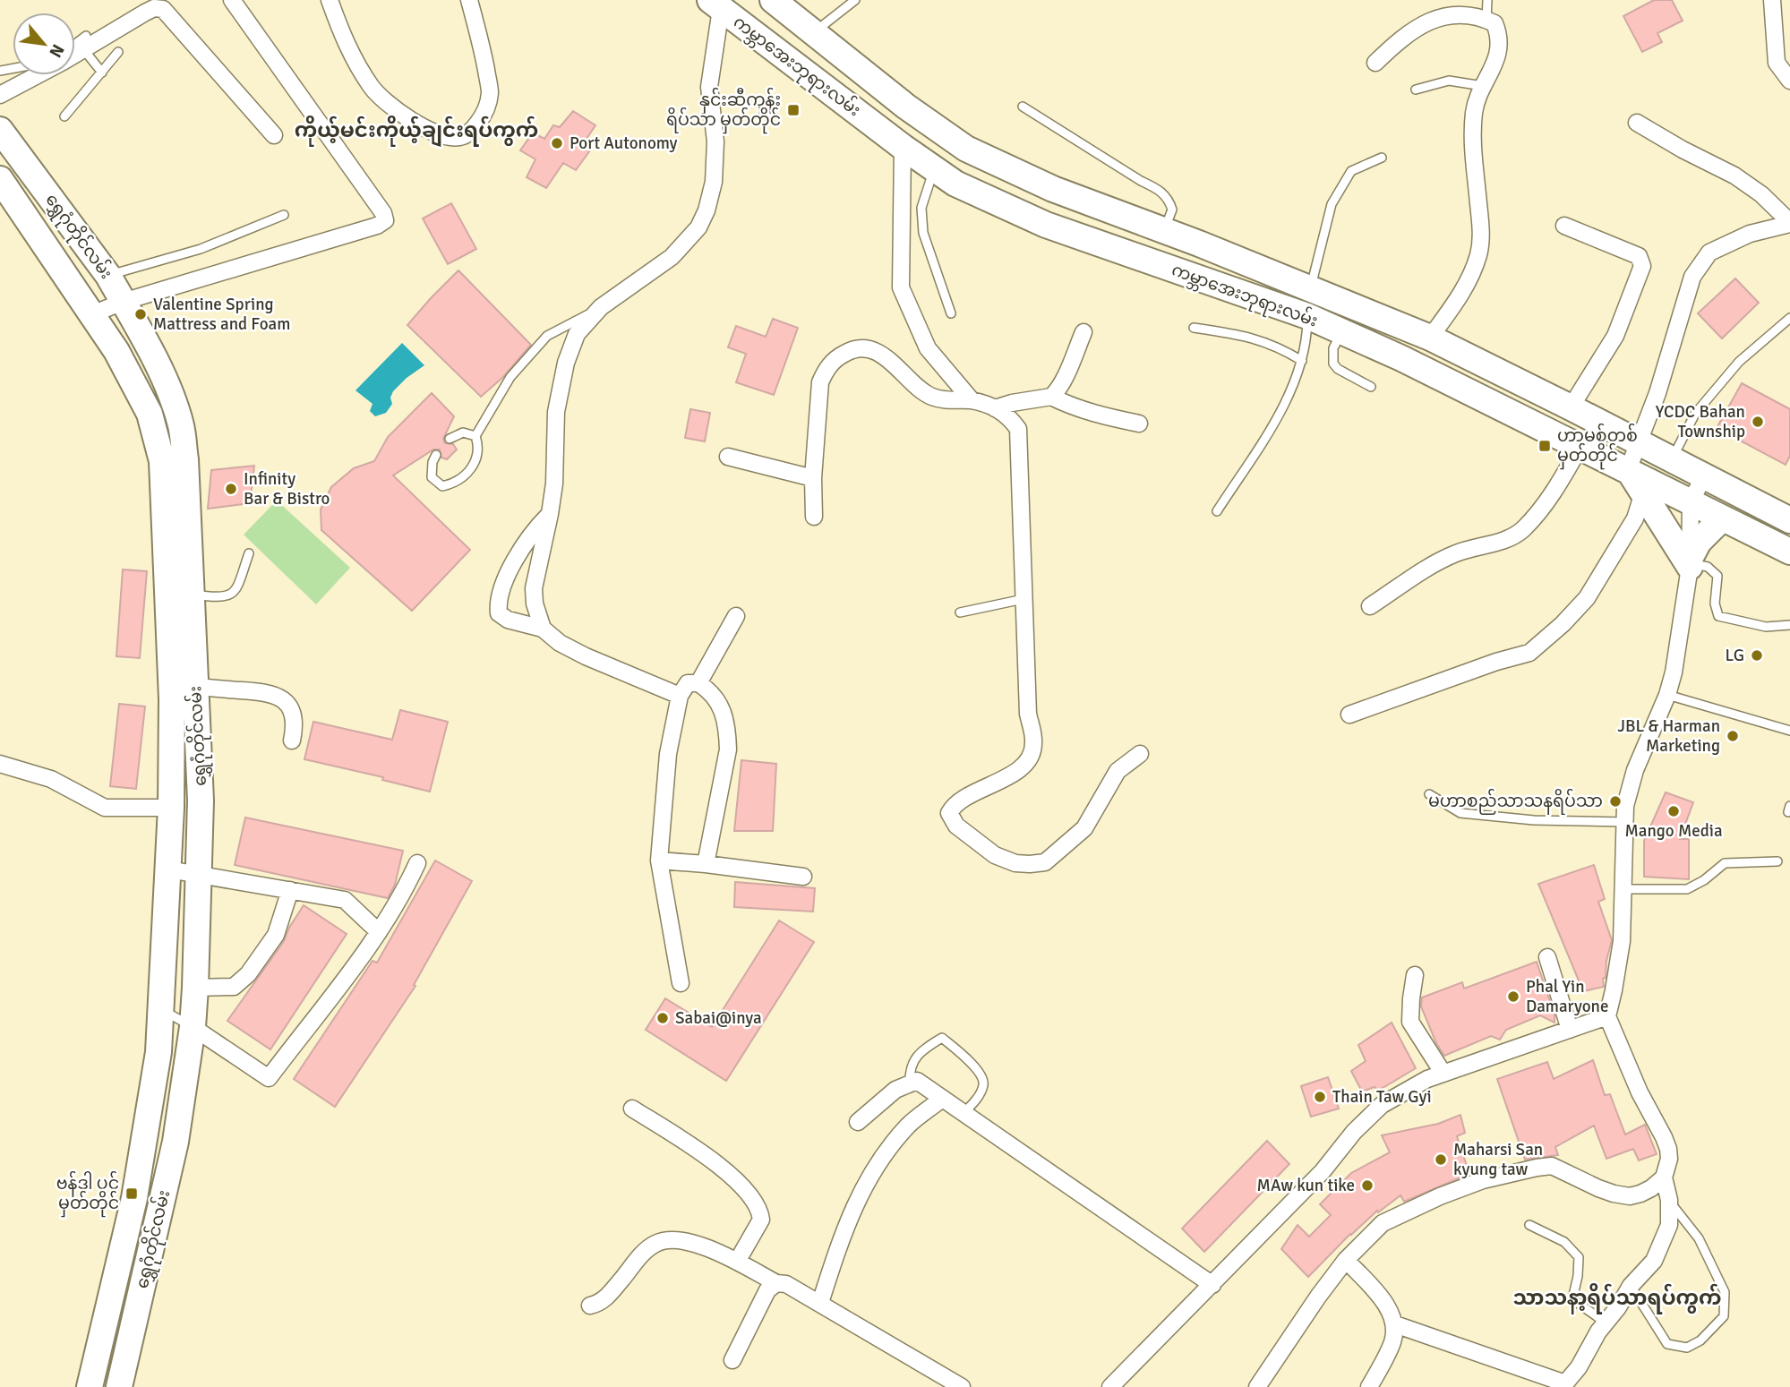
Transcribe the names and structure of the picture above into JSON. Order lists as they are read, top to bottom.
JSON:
{
  "streets": {
    "main road": ["ကမ္ဘာအေးဘုရားလမ်း", "ရွှေဂုံတိုင်လမ်း"]
  },
  "districts": ["ကိုယ့်မင်းကိုယ့်ချင်းရပ်ကွက်", "သာသနာ့ရိပ်သာရပ်ကွက်"],
  "places": {
    "transit": ["နှင်းဆီကုန်း ရိပ်သာ မှတ်တိုင်", "ဟာမစ်တစ် မှတ်တိုင်", "ဗန်ဒါ ပင် မှတ်တိုင်"],
    "other": [
      "Port Autonomy",
      "Valentine Spring Mattress and Foam",
      "YCDC Bahan Township",
      "Infinity Bar & Bistro",
      "LG",
      "JBL & Harman Marketing",
      "မဟာစည်သာသနရိပ်သာ",
      "Mango Media",
      "Phal Yin Damaryone",
      "Sabai@inya",
      "Thain Taw Gyi",
      "Maharsi San kyung taw",
      "MAw kun tike"
    ]
  },
  "north": "bottom right"
}
